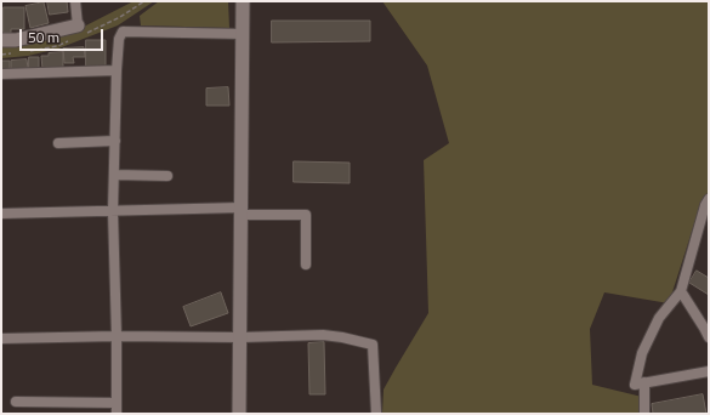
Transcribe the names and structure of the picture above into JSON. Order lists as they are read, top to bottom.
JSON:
{
  "scale_bar": "50 m"
}
